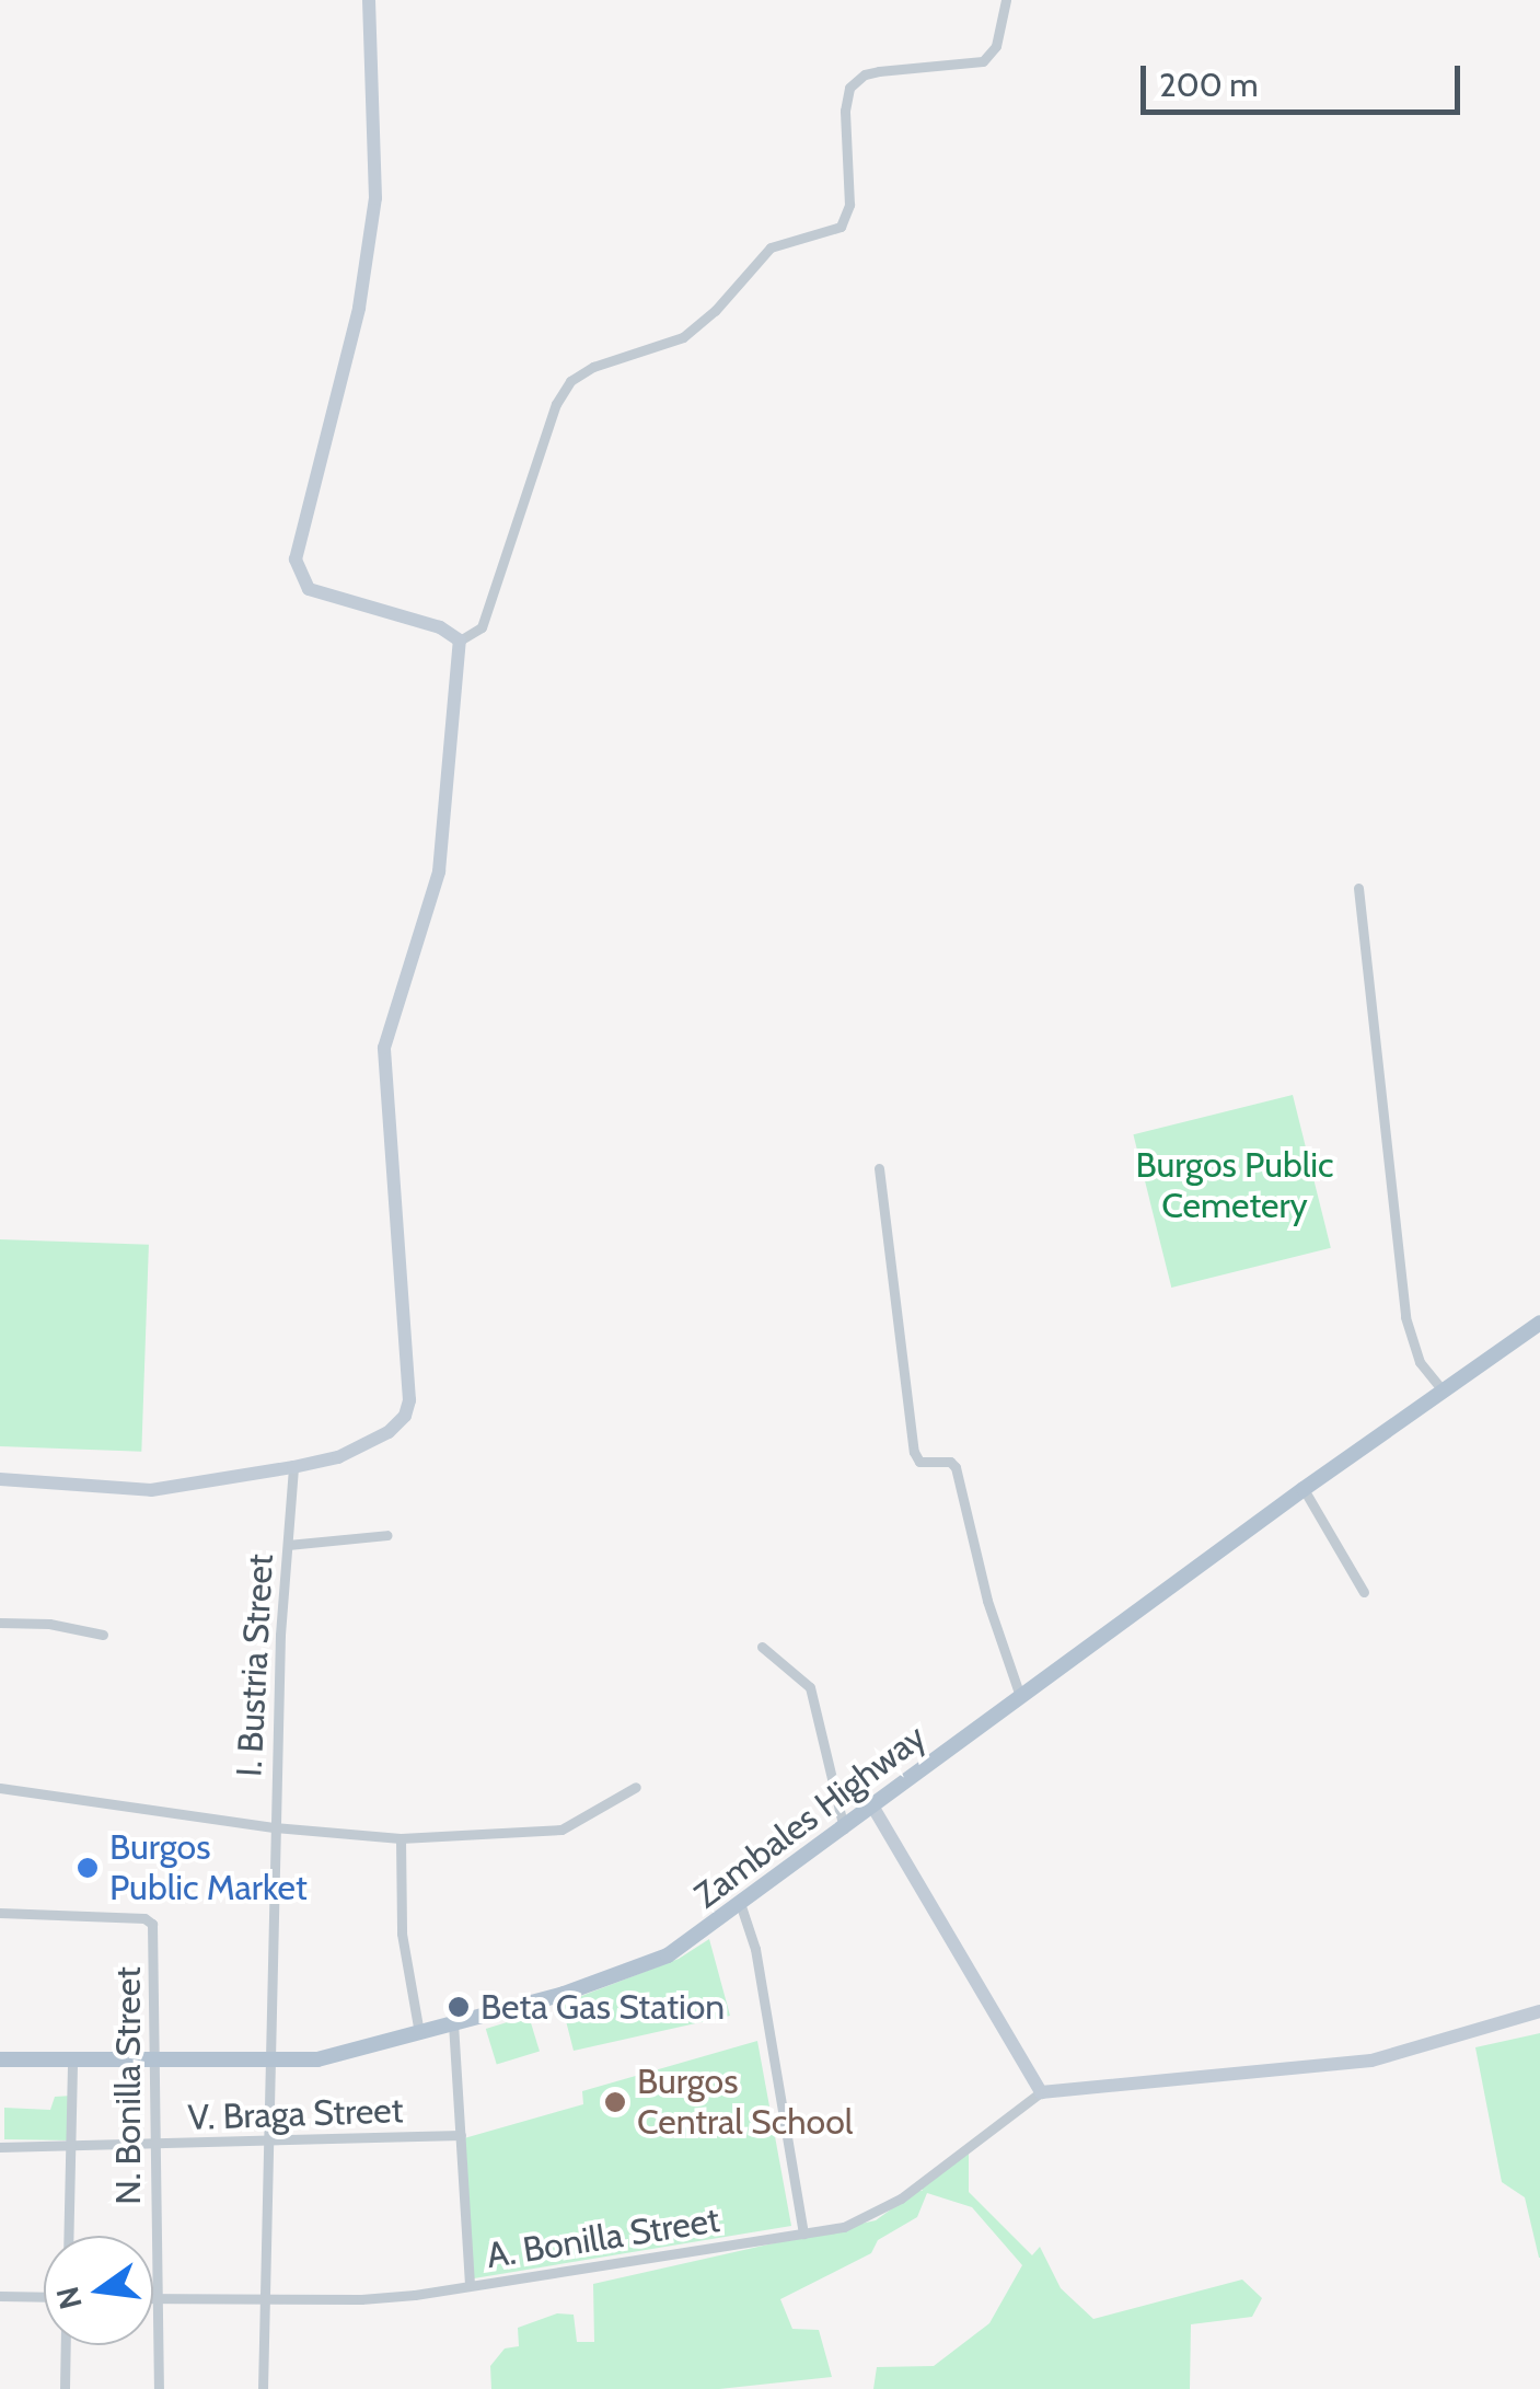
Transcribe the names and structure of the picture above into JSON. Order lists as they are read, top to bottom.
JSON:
{
  "streets": {
    "main road": ["Zambales Highway"],
    "street": [
      "I. Bustria Street",
      "N. Bonilla Street",
      "V. Braga Street",
      "A. Bonilla Street"
    ]
  },
  "crossings": [
    ["I. Bustria Street", "Zambales Highway"],
    ["I. Bustria Street", "V. Braga Street"],
    ["I. Bustria Street", "A. Bonilla Street"],
    ["Zambales Highway", "N. Bonilla Street"],
    ["N. Bonilla Street", "V. Braga Street"],
    ["N. Bonilla Street", "A. Bonilla Street"]
  ],
  "parks": ["Burgos Public Cemetery"],
  "places": ["Burgos Public Market", "Beta Gas Station", "Burgos Central School"],
  "scale_bar": "200 m",
  "north": "left"
}
